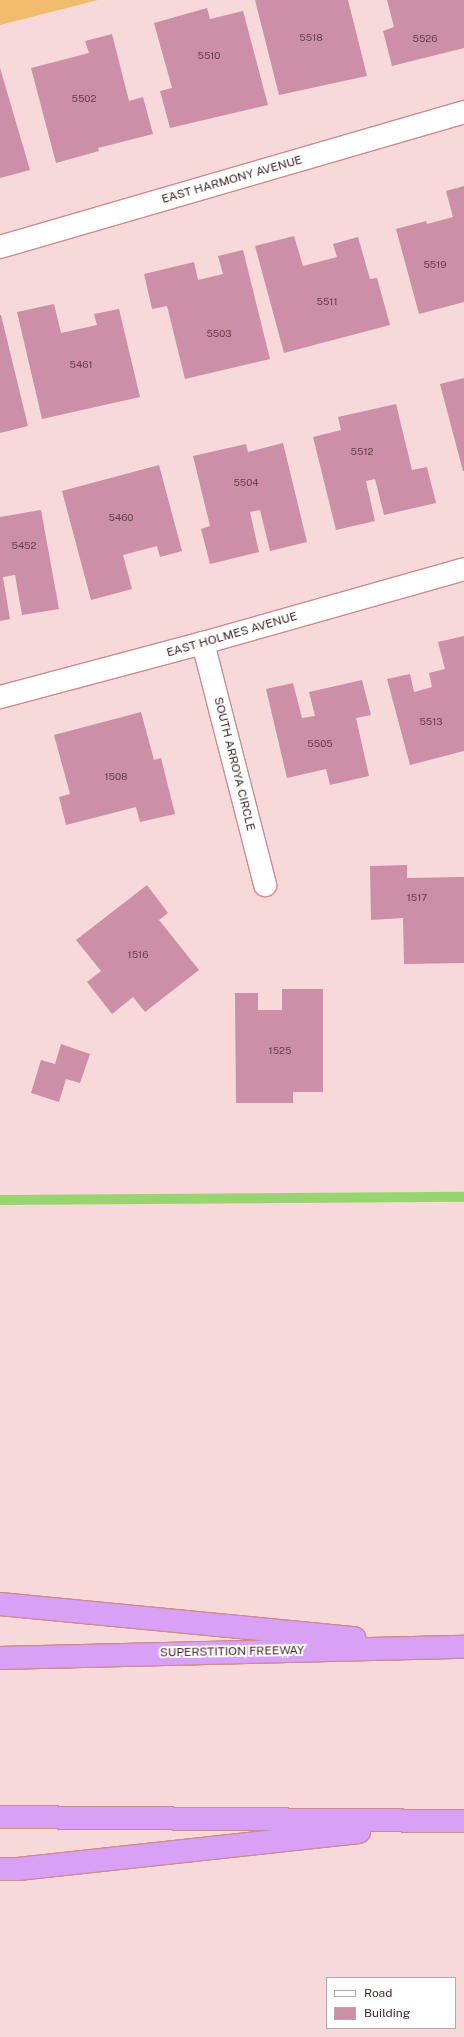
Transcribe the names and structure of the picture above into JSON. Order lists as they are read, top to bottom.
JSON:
{
  "streets": {
    "highway": ["SUPERSTITION FREEWAY"],
    "street": ["EAST HARMONY AVENUE", "EAST HOLMES AVENUE", "SOUTH ARROYA CIRCLE"]
  },
  "crossings": [
    ["EAST HOLMES AVENUE", "SOUTH ARROYA CIRCLE"]
  ],
  "house_numbers": [
    "5518",
    "5526",
    "5510",
    "5502",
    "5519",
    "5511",
    "5503",
    "5461",
    "5512",
    "5504",
    "5460",
    "5452",
    "5513",
    "5505",
    "1508",
    "1517",
    "1516",
    "1525"
  ],
  "legend": ["Road", "Building"]
}
